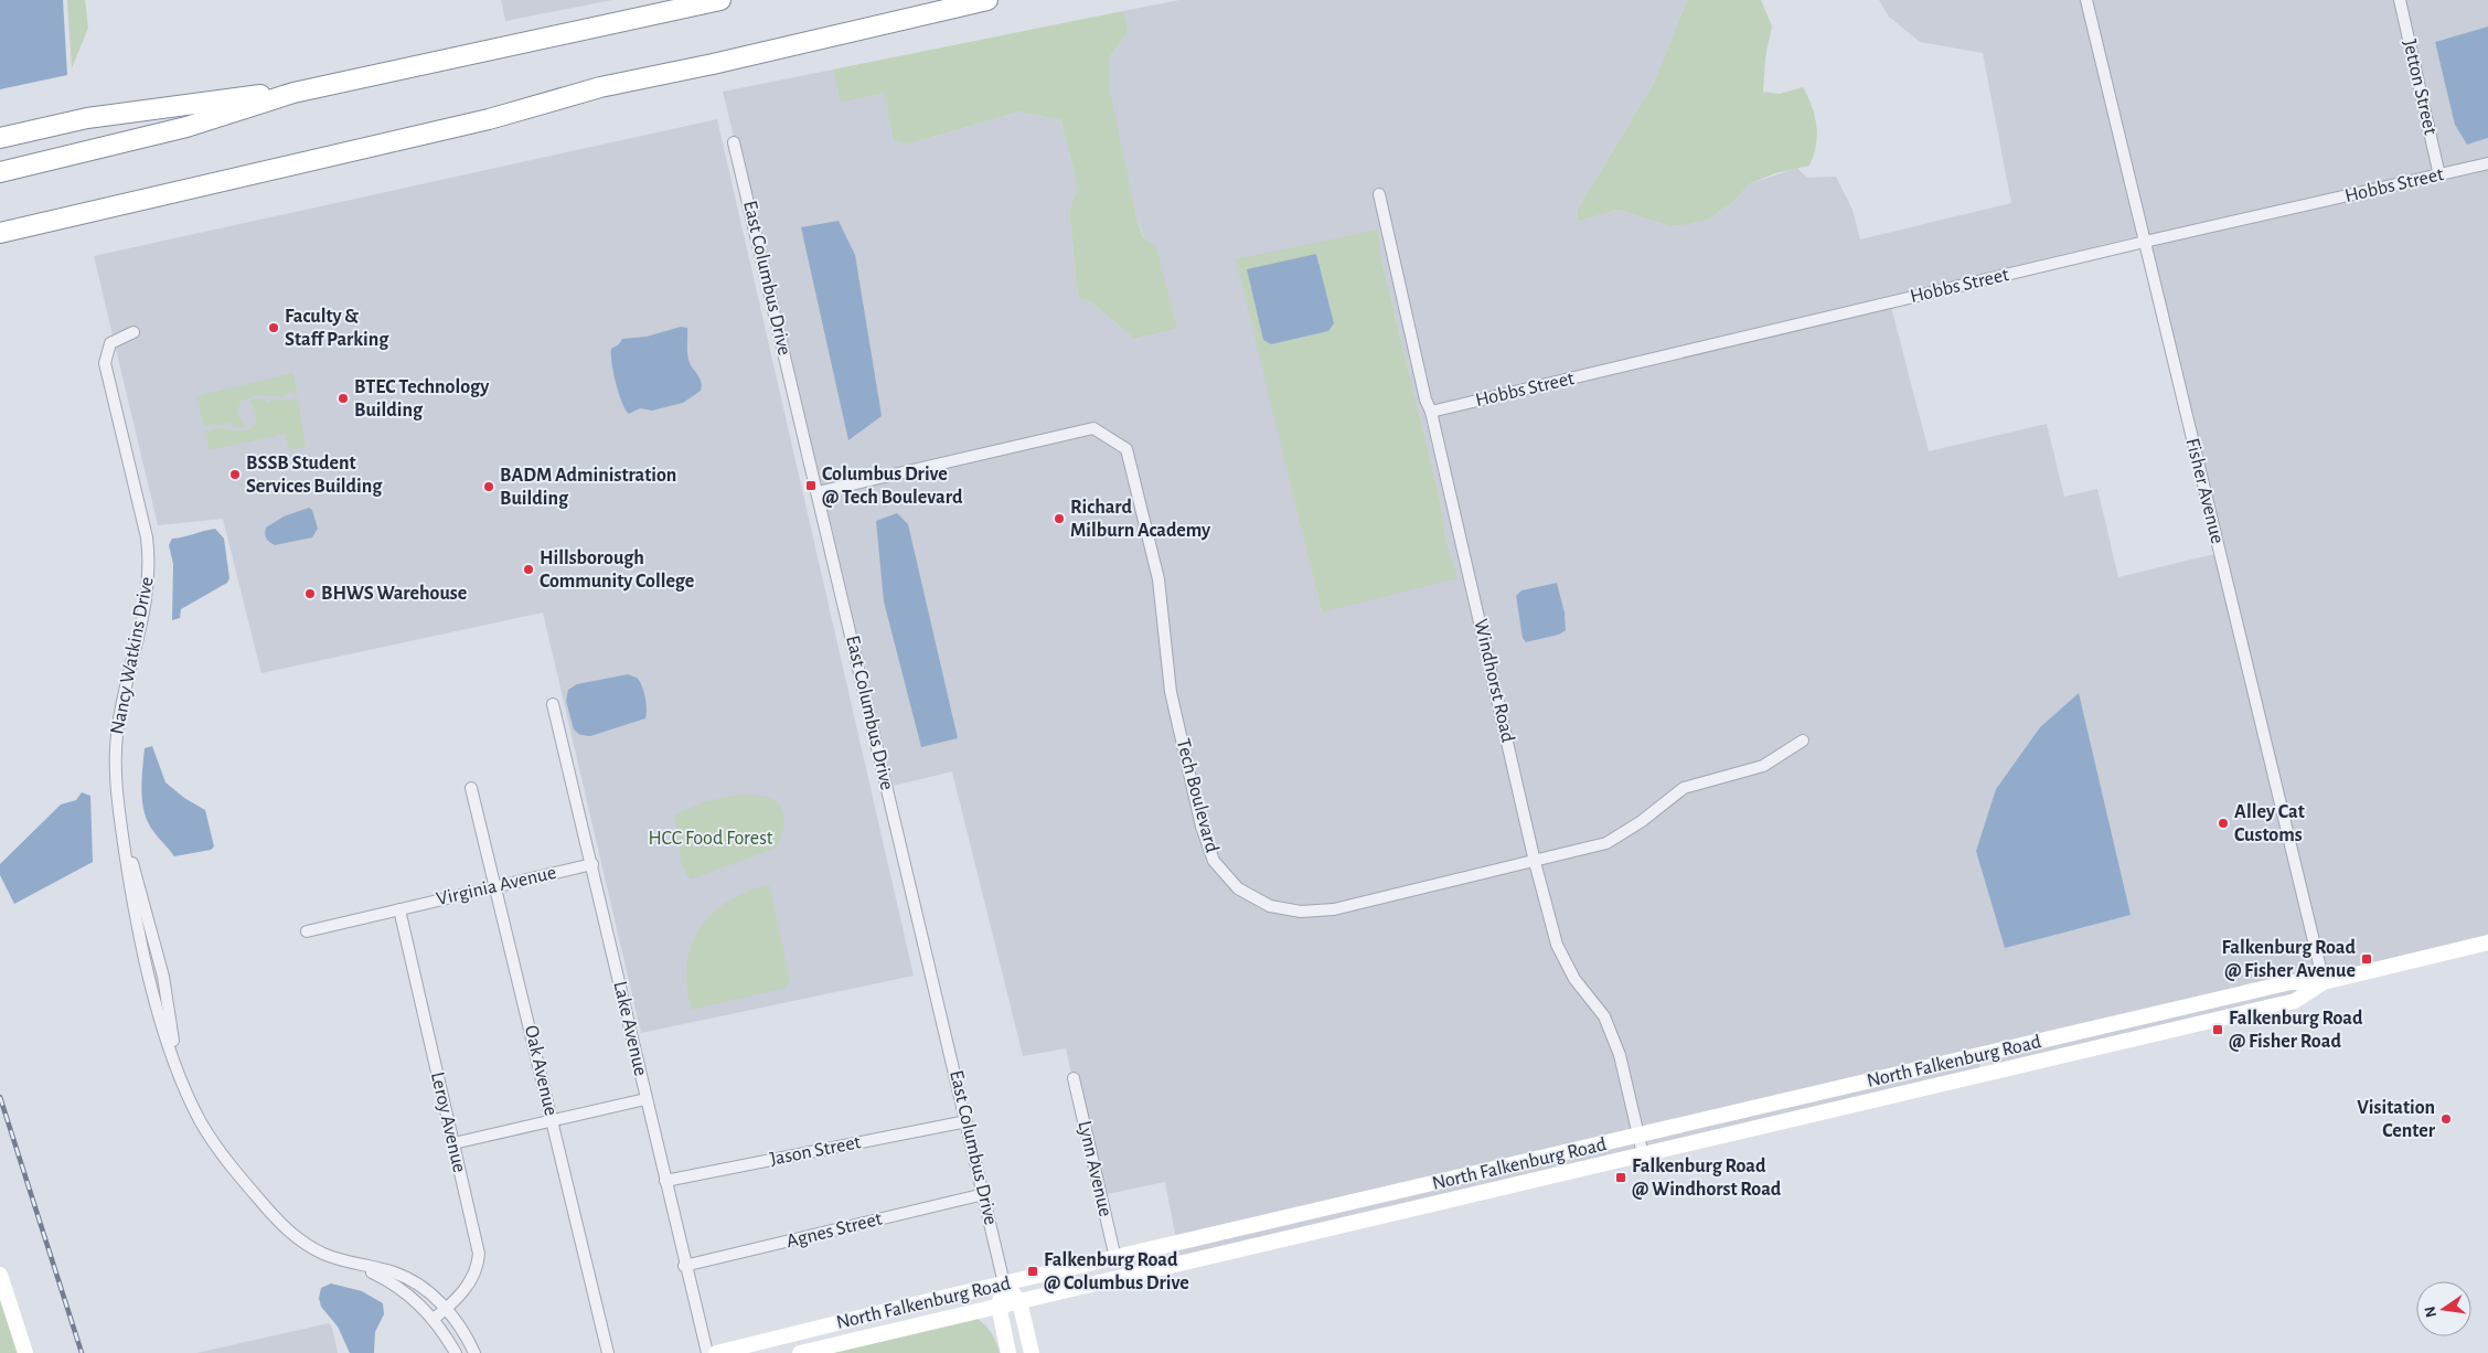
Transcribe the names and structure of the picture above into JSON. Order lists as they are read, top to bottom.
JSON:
{
  "streets": {
    "street": [
      "Jetton Street",
      "Hobbs Street",
      "East Columbus Drive",
      "Fisher Avenue",
      "Nancy Watkins Drive",
      "Windhorst Road",
      "Tech Boulevard",
      "Virginia Avenue",
      "Lake Avenue",
      "North Falkenburg Road",
      "Oak Avenue",
      "Leroy Avenue",
      "Jason Street",
      "Lynn Avenue",
      "Agnes Street"
    ]
  },
  "crossings": [
    ["Jetton Street", "Hobbs Street"],
    ["Hobbs Street", "Fisher Avenue"],
    ["Hobbs Street", "Windhorst Road"],
    ["East Columbus Drive", "Tech Boulevard"],
    ["East Columbus Drive", "North Falkenburg Road"],
    ["East Columbus Drive", "Jason Street"],
    ["East Columbus Drive", "Agnes Street"],
    ["Fisher Avenue", "North Falkenburg Road"],
    ["Nancy Watkins Drive", "Leroy Avenue"],
    ["Windhorst Road", "Tech Boulevard"],
    ["Windhorst Road", "North Falkenburg Road"],
    ["Virginia Avenue", "Lake Avenue"],
    ["Virginia Avenue", "Oak Avenue"],
    ["Virginia Avenue", "Leroy Avenue"],
    ["Lake Avenue", "Jason Street"],
    ["Lake Avenue", "Agnes Street"],
    ["North Falkenburg Road", "Lynn Avenue"]
  ],
  "parks": ["HCC Food Forest"],
  "places": {
    "other": [
      "Faculty & Staff Parking",
      "BTEC Technology Building",
      "BSSB Student Services Building",
      "BADM Administration Building",
      "Richard Milburn Academy",
      "Hillsborough Community College",
      "BHWS Warehouse",
      "Alley Cat Customs",
      "Visitation Center"
    ],
    "transit": [
      "Columbus Drive @ Tech Boulevard",
      "Falkenburg Road @ Fisher Avenue",
      "Falkenburg Road @ Fisher Road",
      "Falkenburg Road @ Windhorst Road",
      "Falkenburg Road @ Columbus Drive"
    ]
  },
  "north": "left"
}
